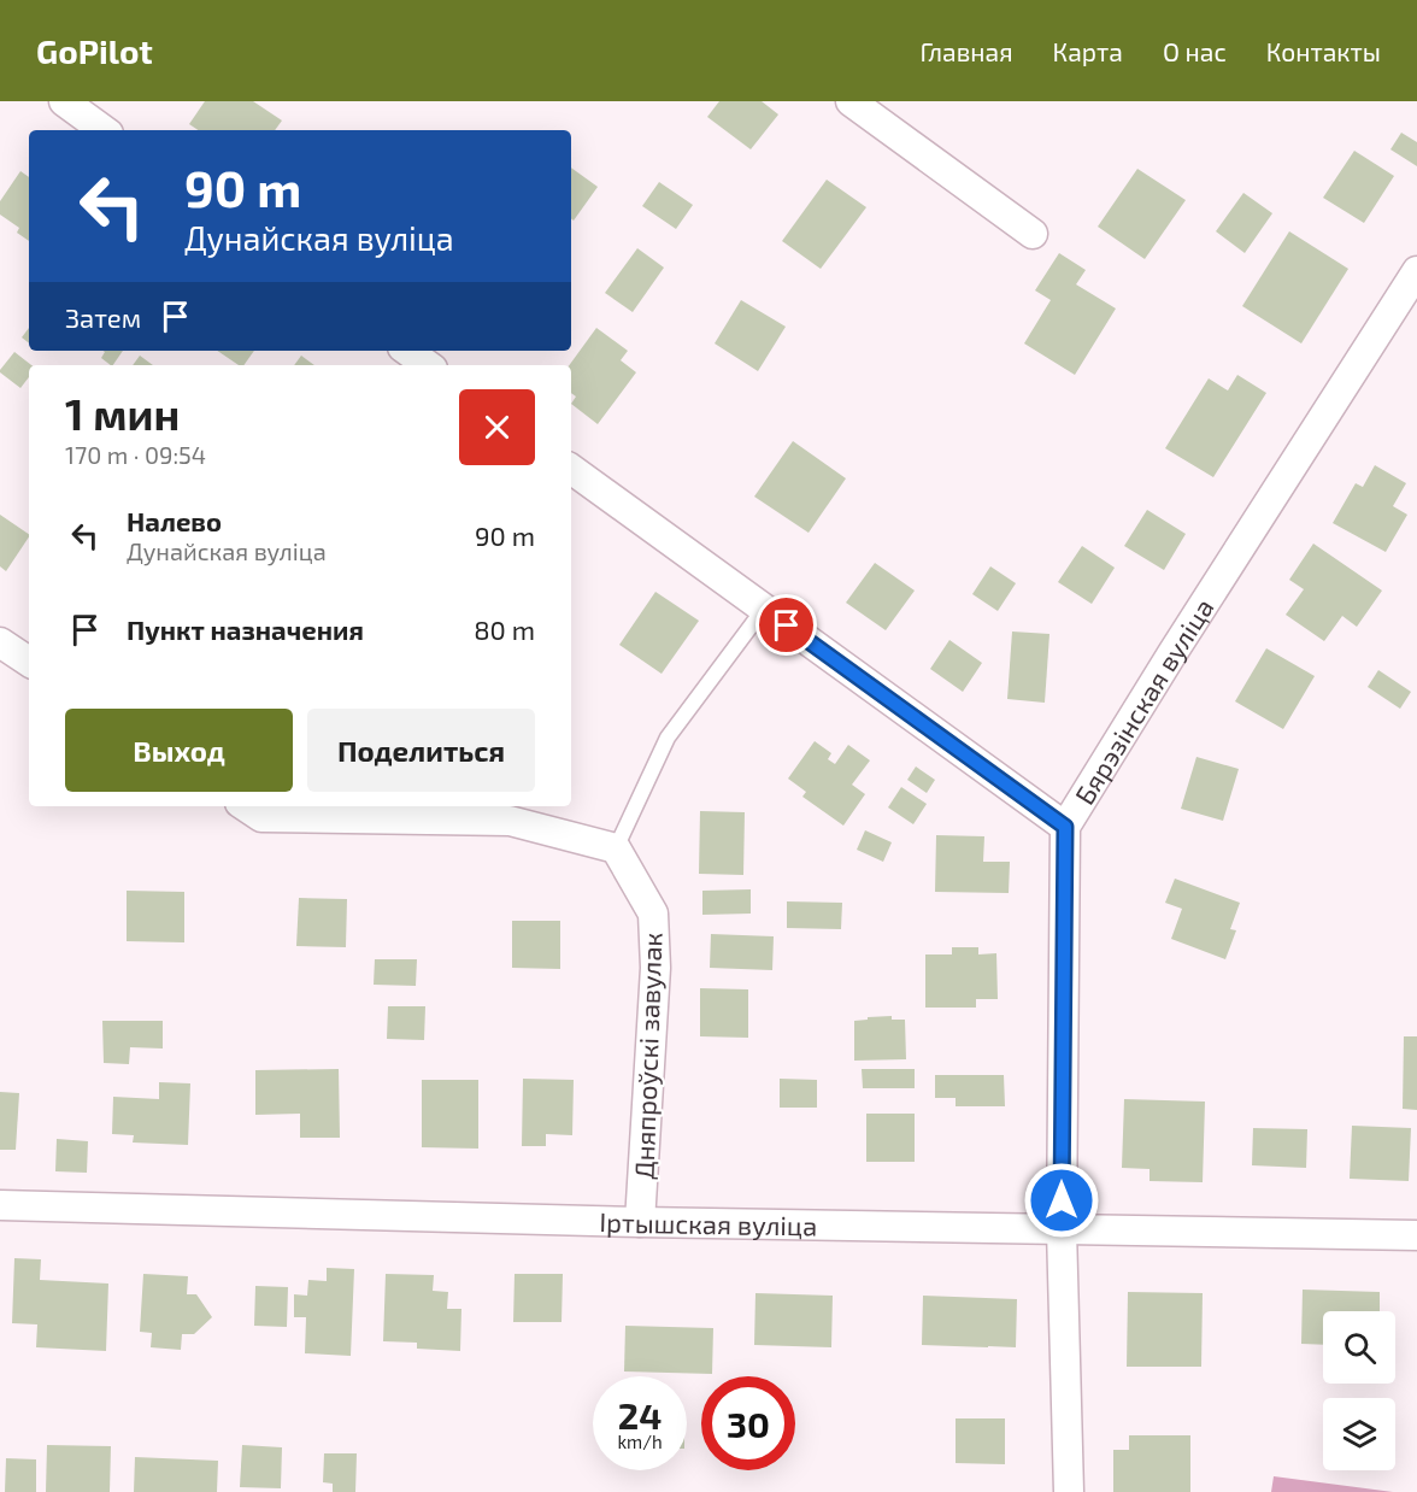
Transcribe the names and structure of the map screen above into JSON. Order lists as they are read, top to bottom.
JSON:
{
  "streets": {
    "street": ["Бярэзінская вуліца", "Дняпроўскі завулак", "Іртышская вуліца"]
  },
  "crossings": [
    ["Бярэзінская вуліца", "Іртышская вуліца"],
    ["Дняпроўскі завулак", "Іртышская вуліца"]
  ],
  "page": {
    "header": "GoPilot",
    "nav": [
      "Главная",
      "Карта",
      "О нас",
      "Контакты"
    ],
    "turn": ["90 m", "Дунайская вуліца"],
    "then": "Затем",
    "heading": ["1 мин", "170 m · 09:54"],
    "list": [
      {
        "name": "Налево",
        "note": "Дунайская вуліца",
        "value": "90 m"
      },
      {
        "name": "Пункт назначения",
        "value": "80 m"
      }
    ],
    "buttons": ["Выход", "Поделиться"],
    "speed": "24 km/h",
    "limit": "30"
  }
}
